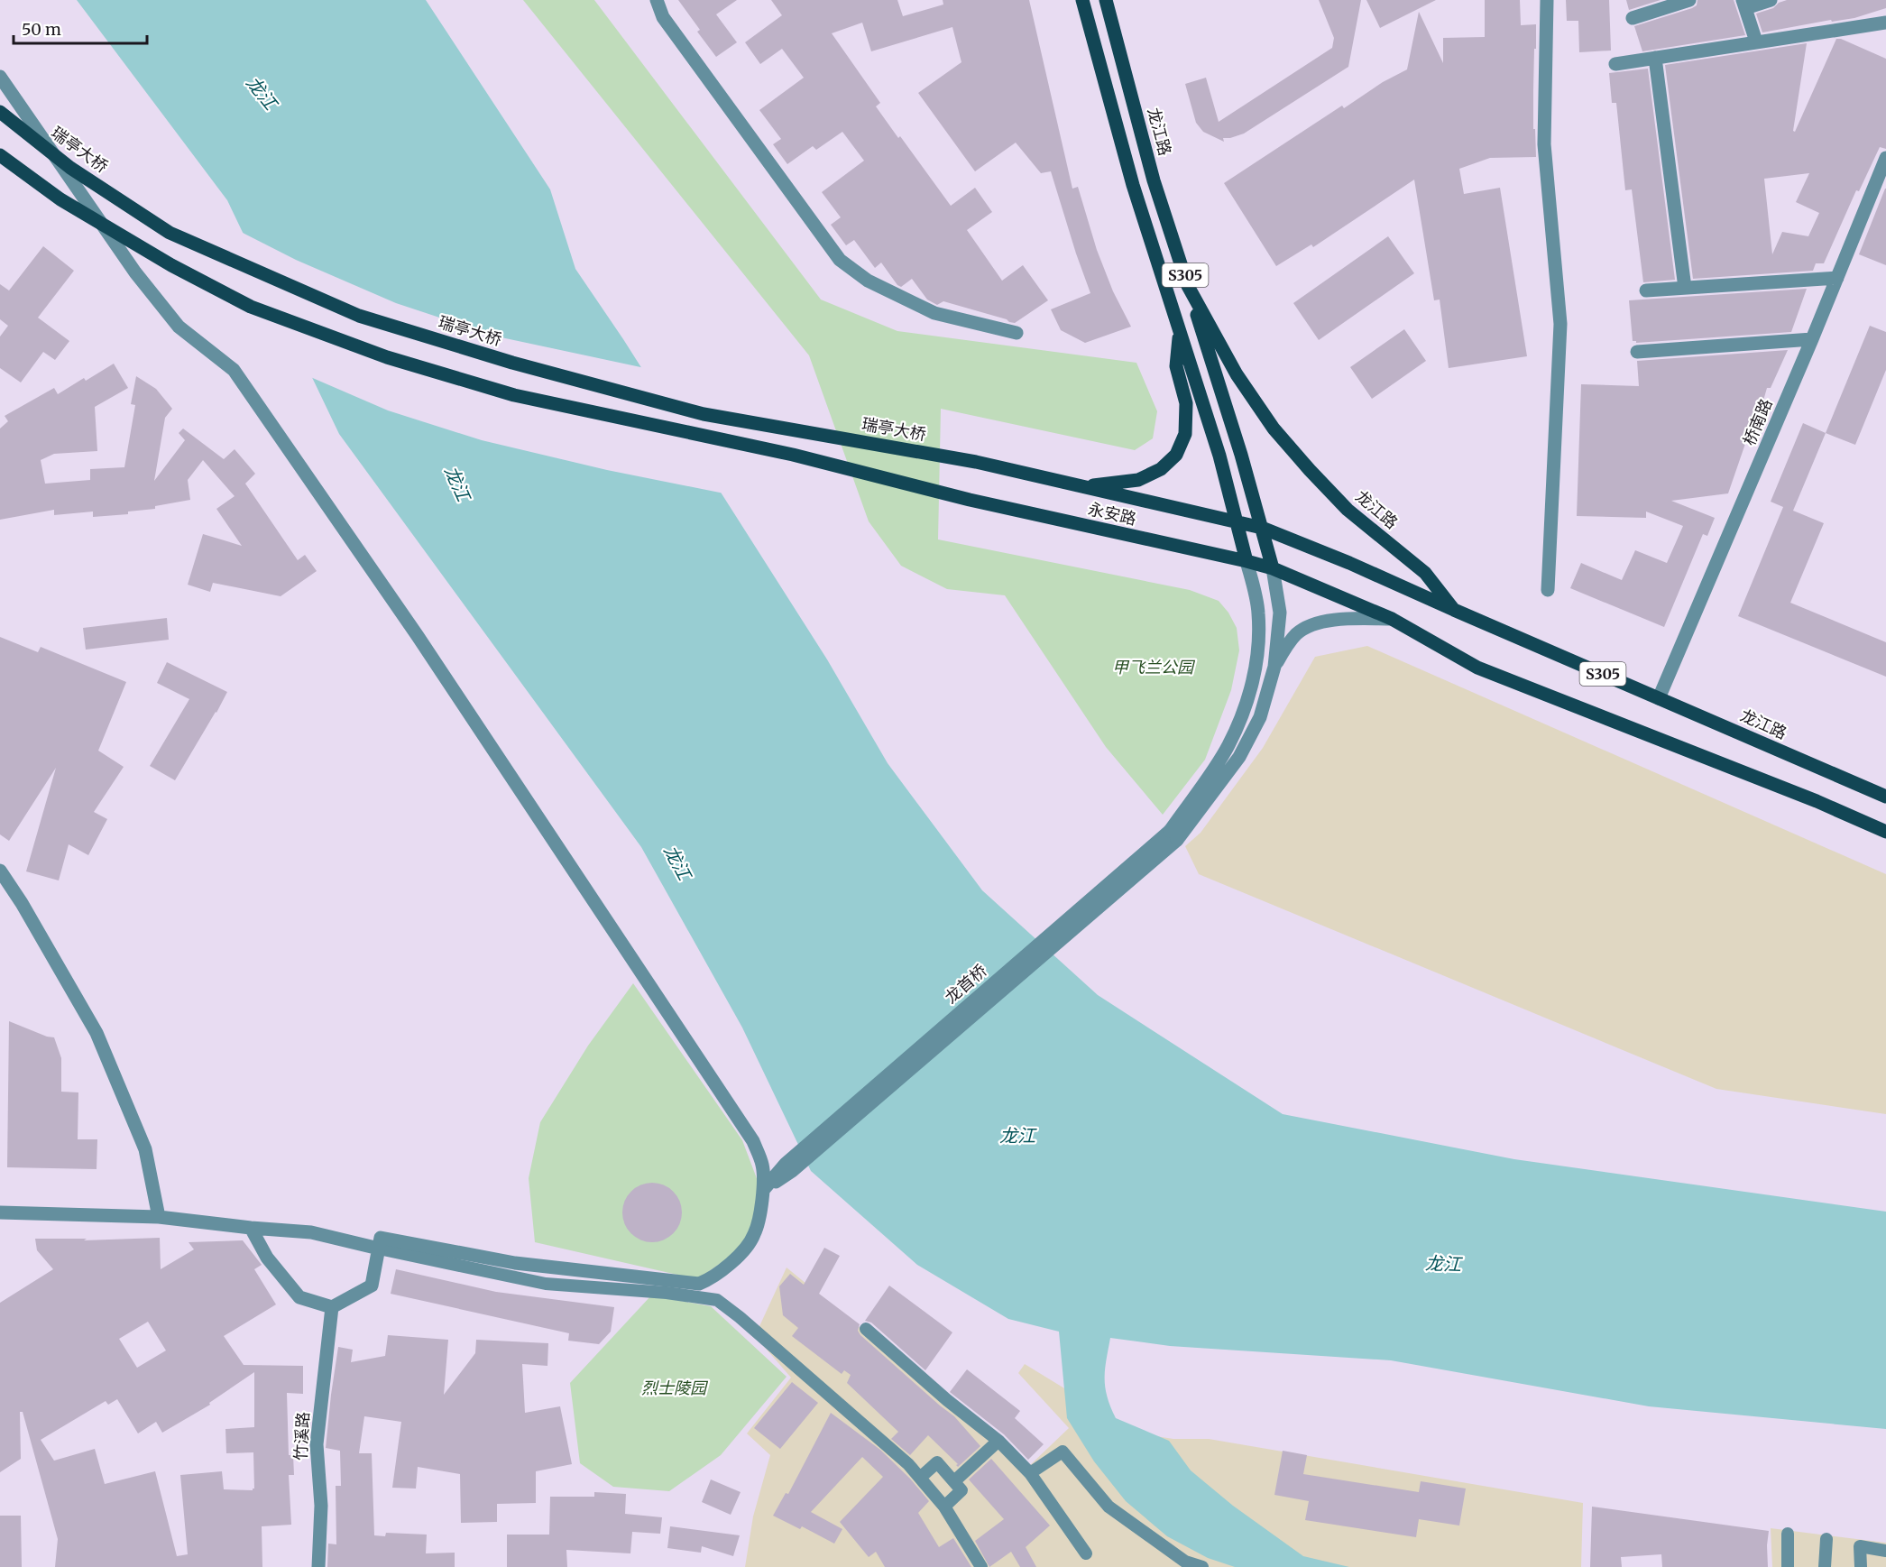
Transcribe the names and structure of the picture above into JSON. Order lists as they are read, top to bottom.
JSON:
{
  "streets": {
    "main road": [
      "龙江路",
      "瑞亭大桥",
      "S305",
      "永安路"
    ],
    "street": ["桥南路", "龙首桥", "竹溪路"]
  },
  "crossings": [
    ["龙江路", "桥南路"],
    ["龙江路", "永安路"],
    ["瑞亭大桥", "永安路"],
    ["S305", "永安路"]
  ],
  "water": ["龙江"],
  "parks": ["甲飞兰公园", "烈士陵园"],
  "scale_bar": "50 m"
}
